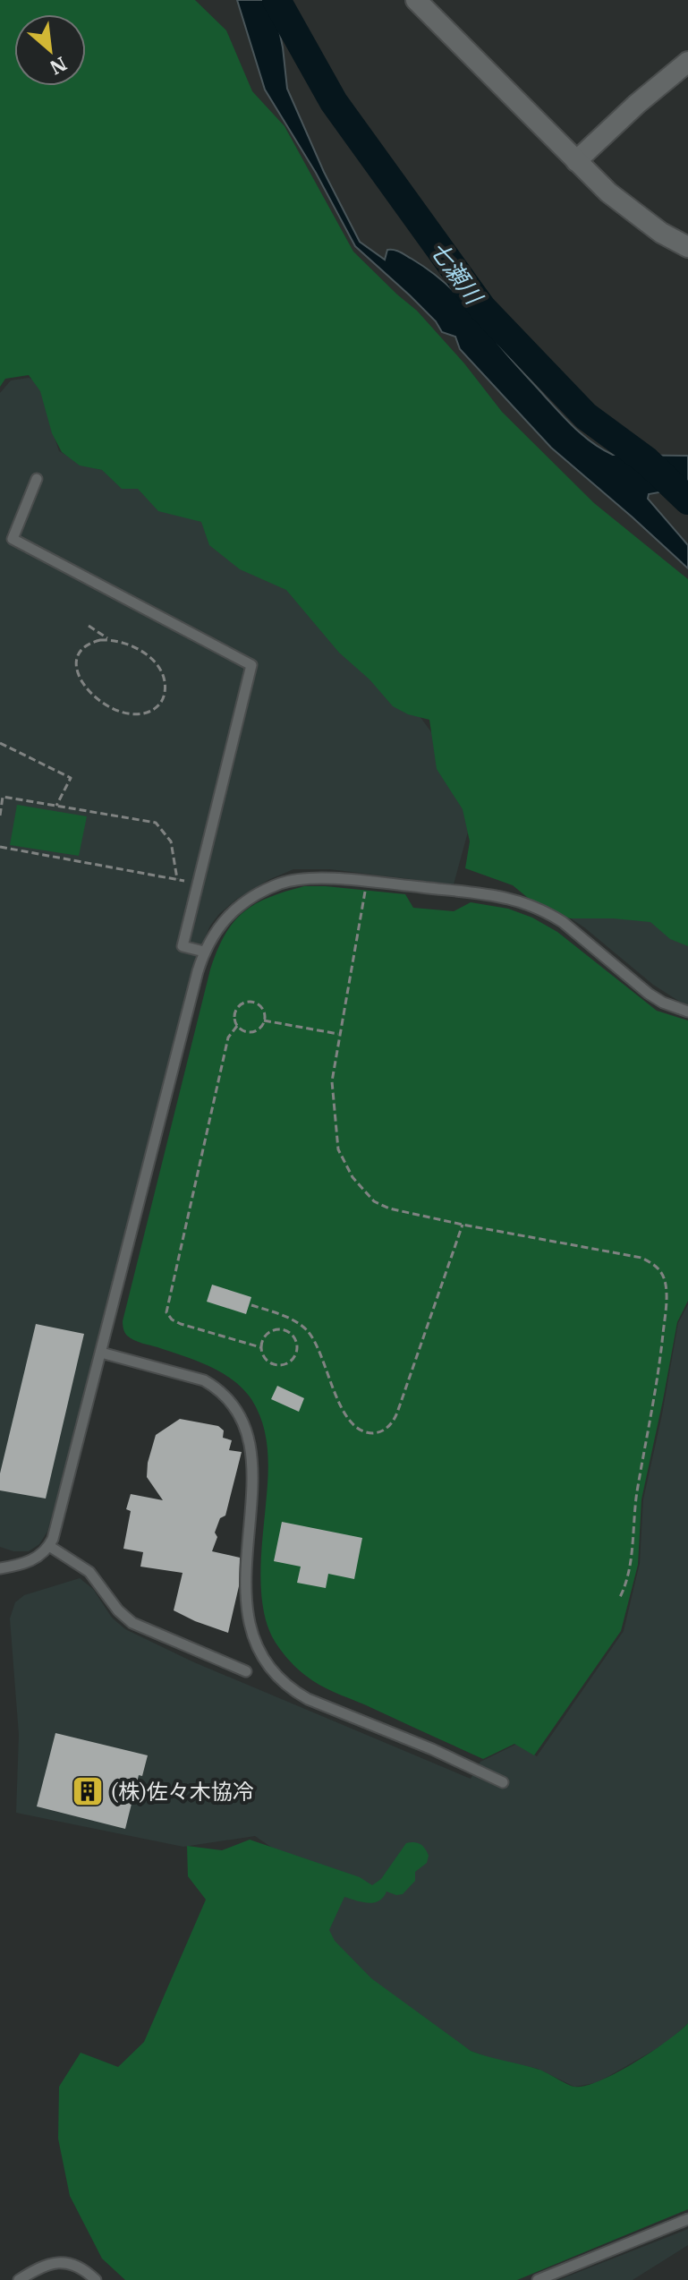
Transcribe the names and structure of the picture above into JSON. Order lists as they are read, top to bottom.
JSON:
{
  "water": ["七瀬川"],
  "places": {
    "building": ["(株)佐々木協冷"]
  },
  "north": "bottom right"
}
